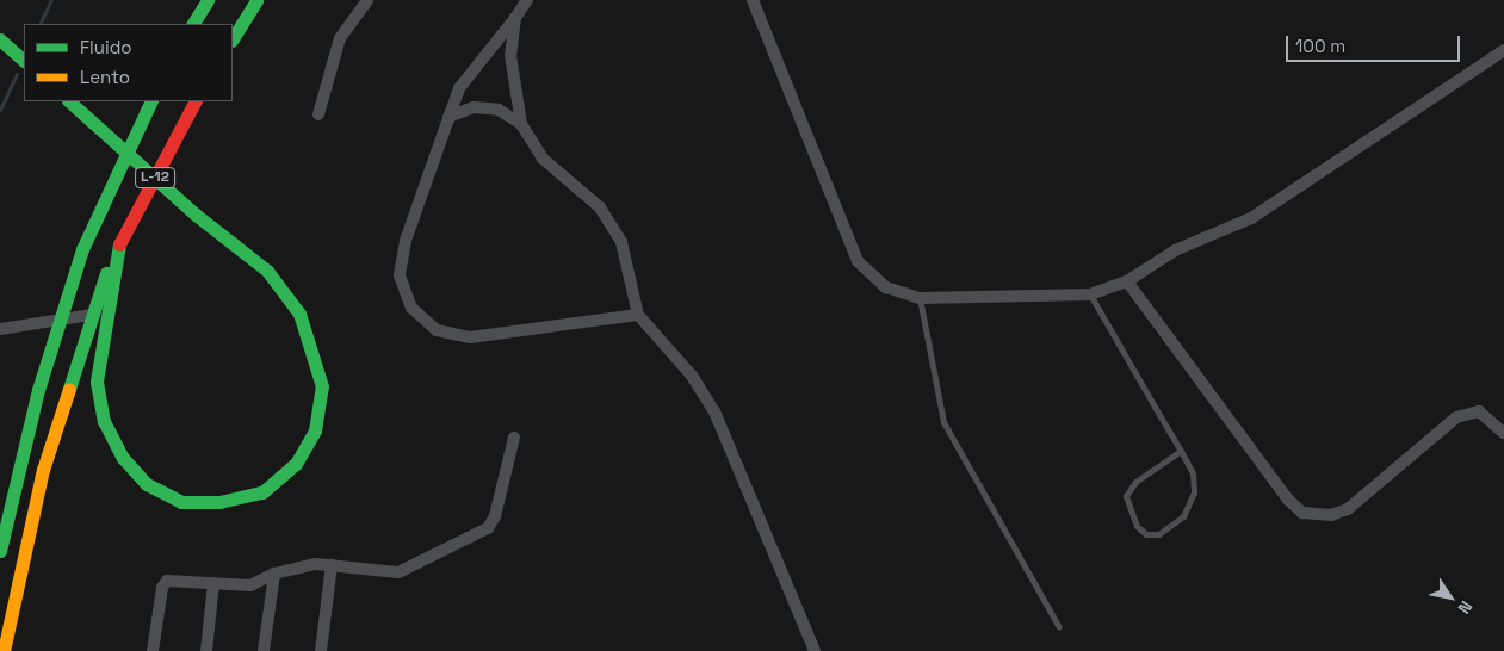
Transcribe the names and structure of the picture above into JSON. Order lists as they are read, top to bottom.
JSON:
{
  "streets": {
    "main road": ["L-12"]
  },
  "legend": ["Fluido", "Lento"],
  "scale_bar": "100 m",
  "north": "bottom right"
}
